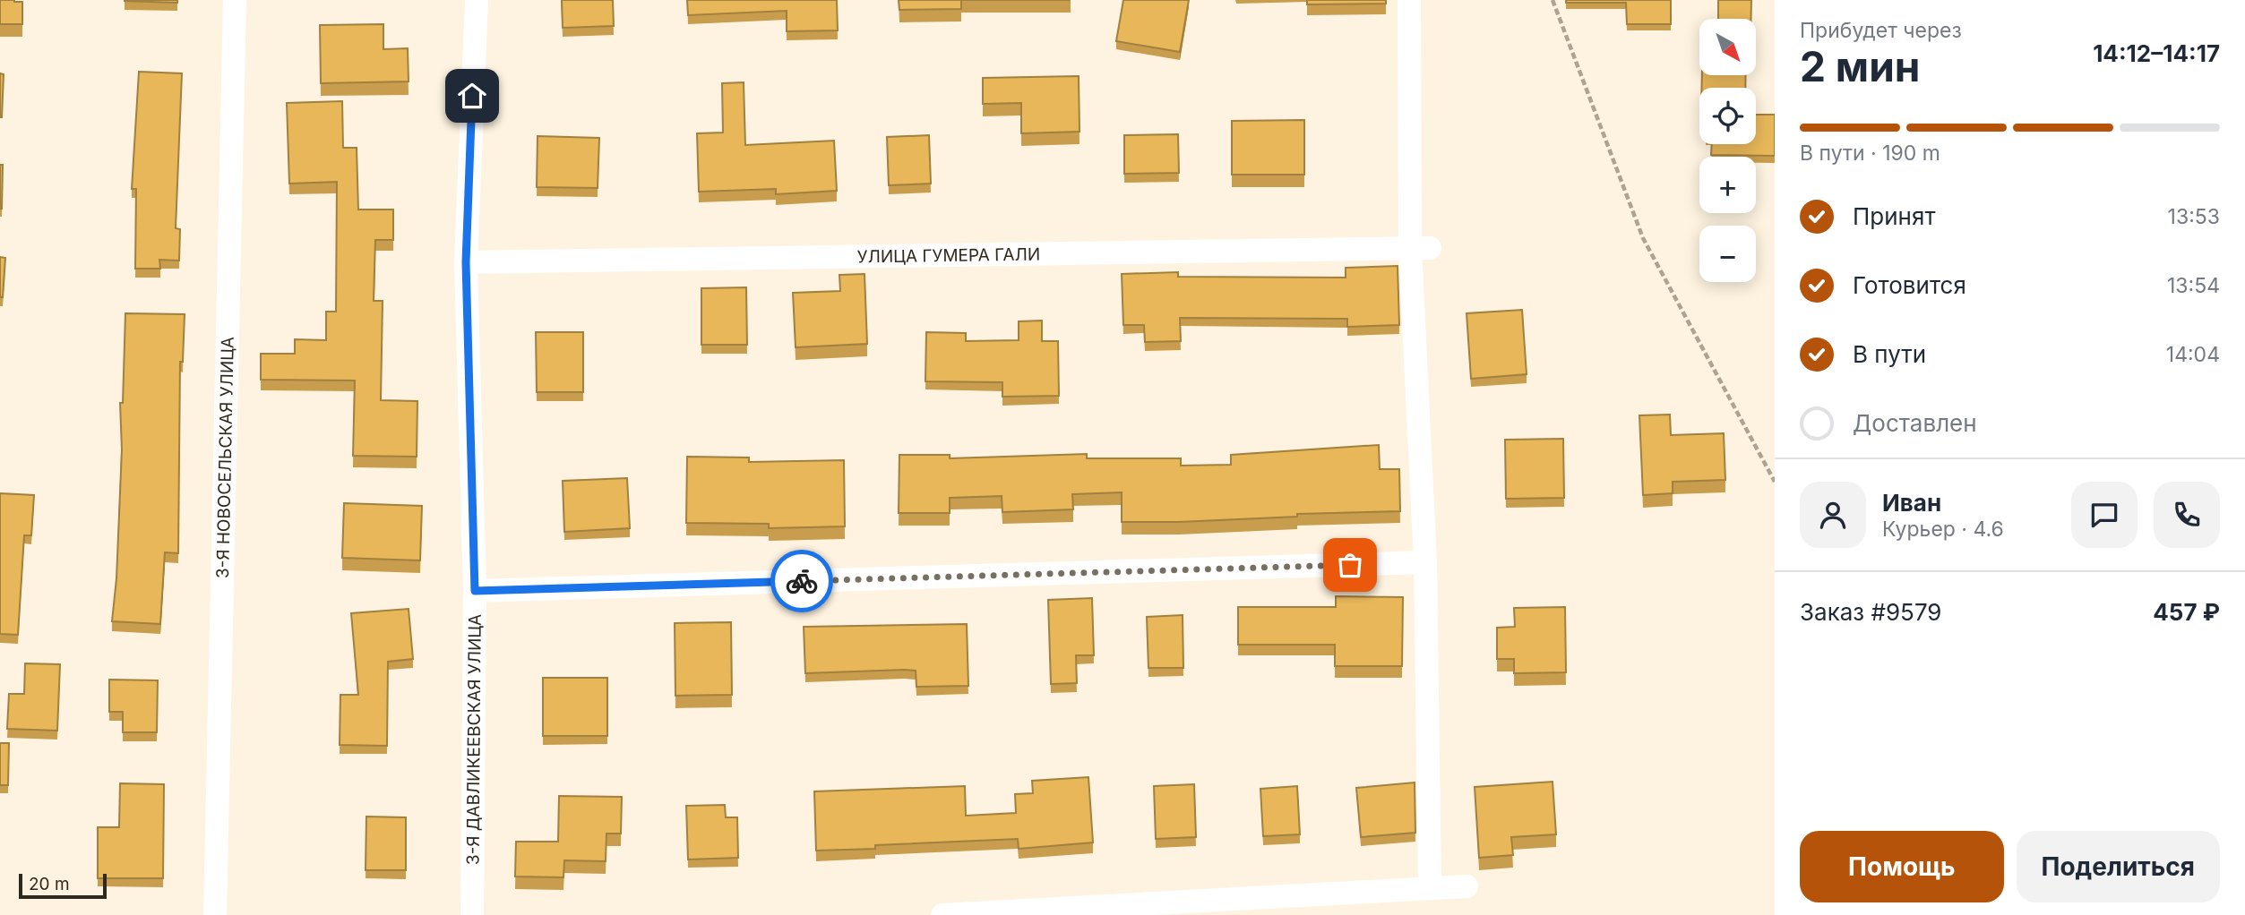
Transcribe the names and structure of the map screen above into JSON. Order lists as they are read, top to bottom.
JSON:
{
  "streets": {
    "street": ["УЛИЦА ГУМЕРА ГАЛИ", "3-Я НОВОСЕЛЬСКАЯ УЛИЦА", "3-Я ДАВЛИКЕЕВСКАЯ УЛИЦА"]
  },
  "crossings": [
    ["УЛИЦА ГУМЕРА ГАЛИ", "3-Я ДАВЛИКЕЕВСКАЯ УЛИЦА"]
  ],
  "scale_bar": "20 m",
  "north": "bottom right",
  "page": {
    "heading": ["2 мин", "Прибудет через", "14:12–14:17"],
    "panel": [
      "Иван",
      "Курьер · 4.6",
      "Заказ #9579",
      "457 ₽"
    ],
    "map_buttons": ["+", "−"],
    "bar": "В пути · 190 m",
    "list": [
      ["Принят", "13:53"],
      ["Готовится", "13:54"],
      ["В пути", "14:04"],
      "Доставлен"
    ],
    "buttons": ["Помощь", "Поделиться"],
    "scale": "20 m"
  }
}
